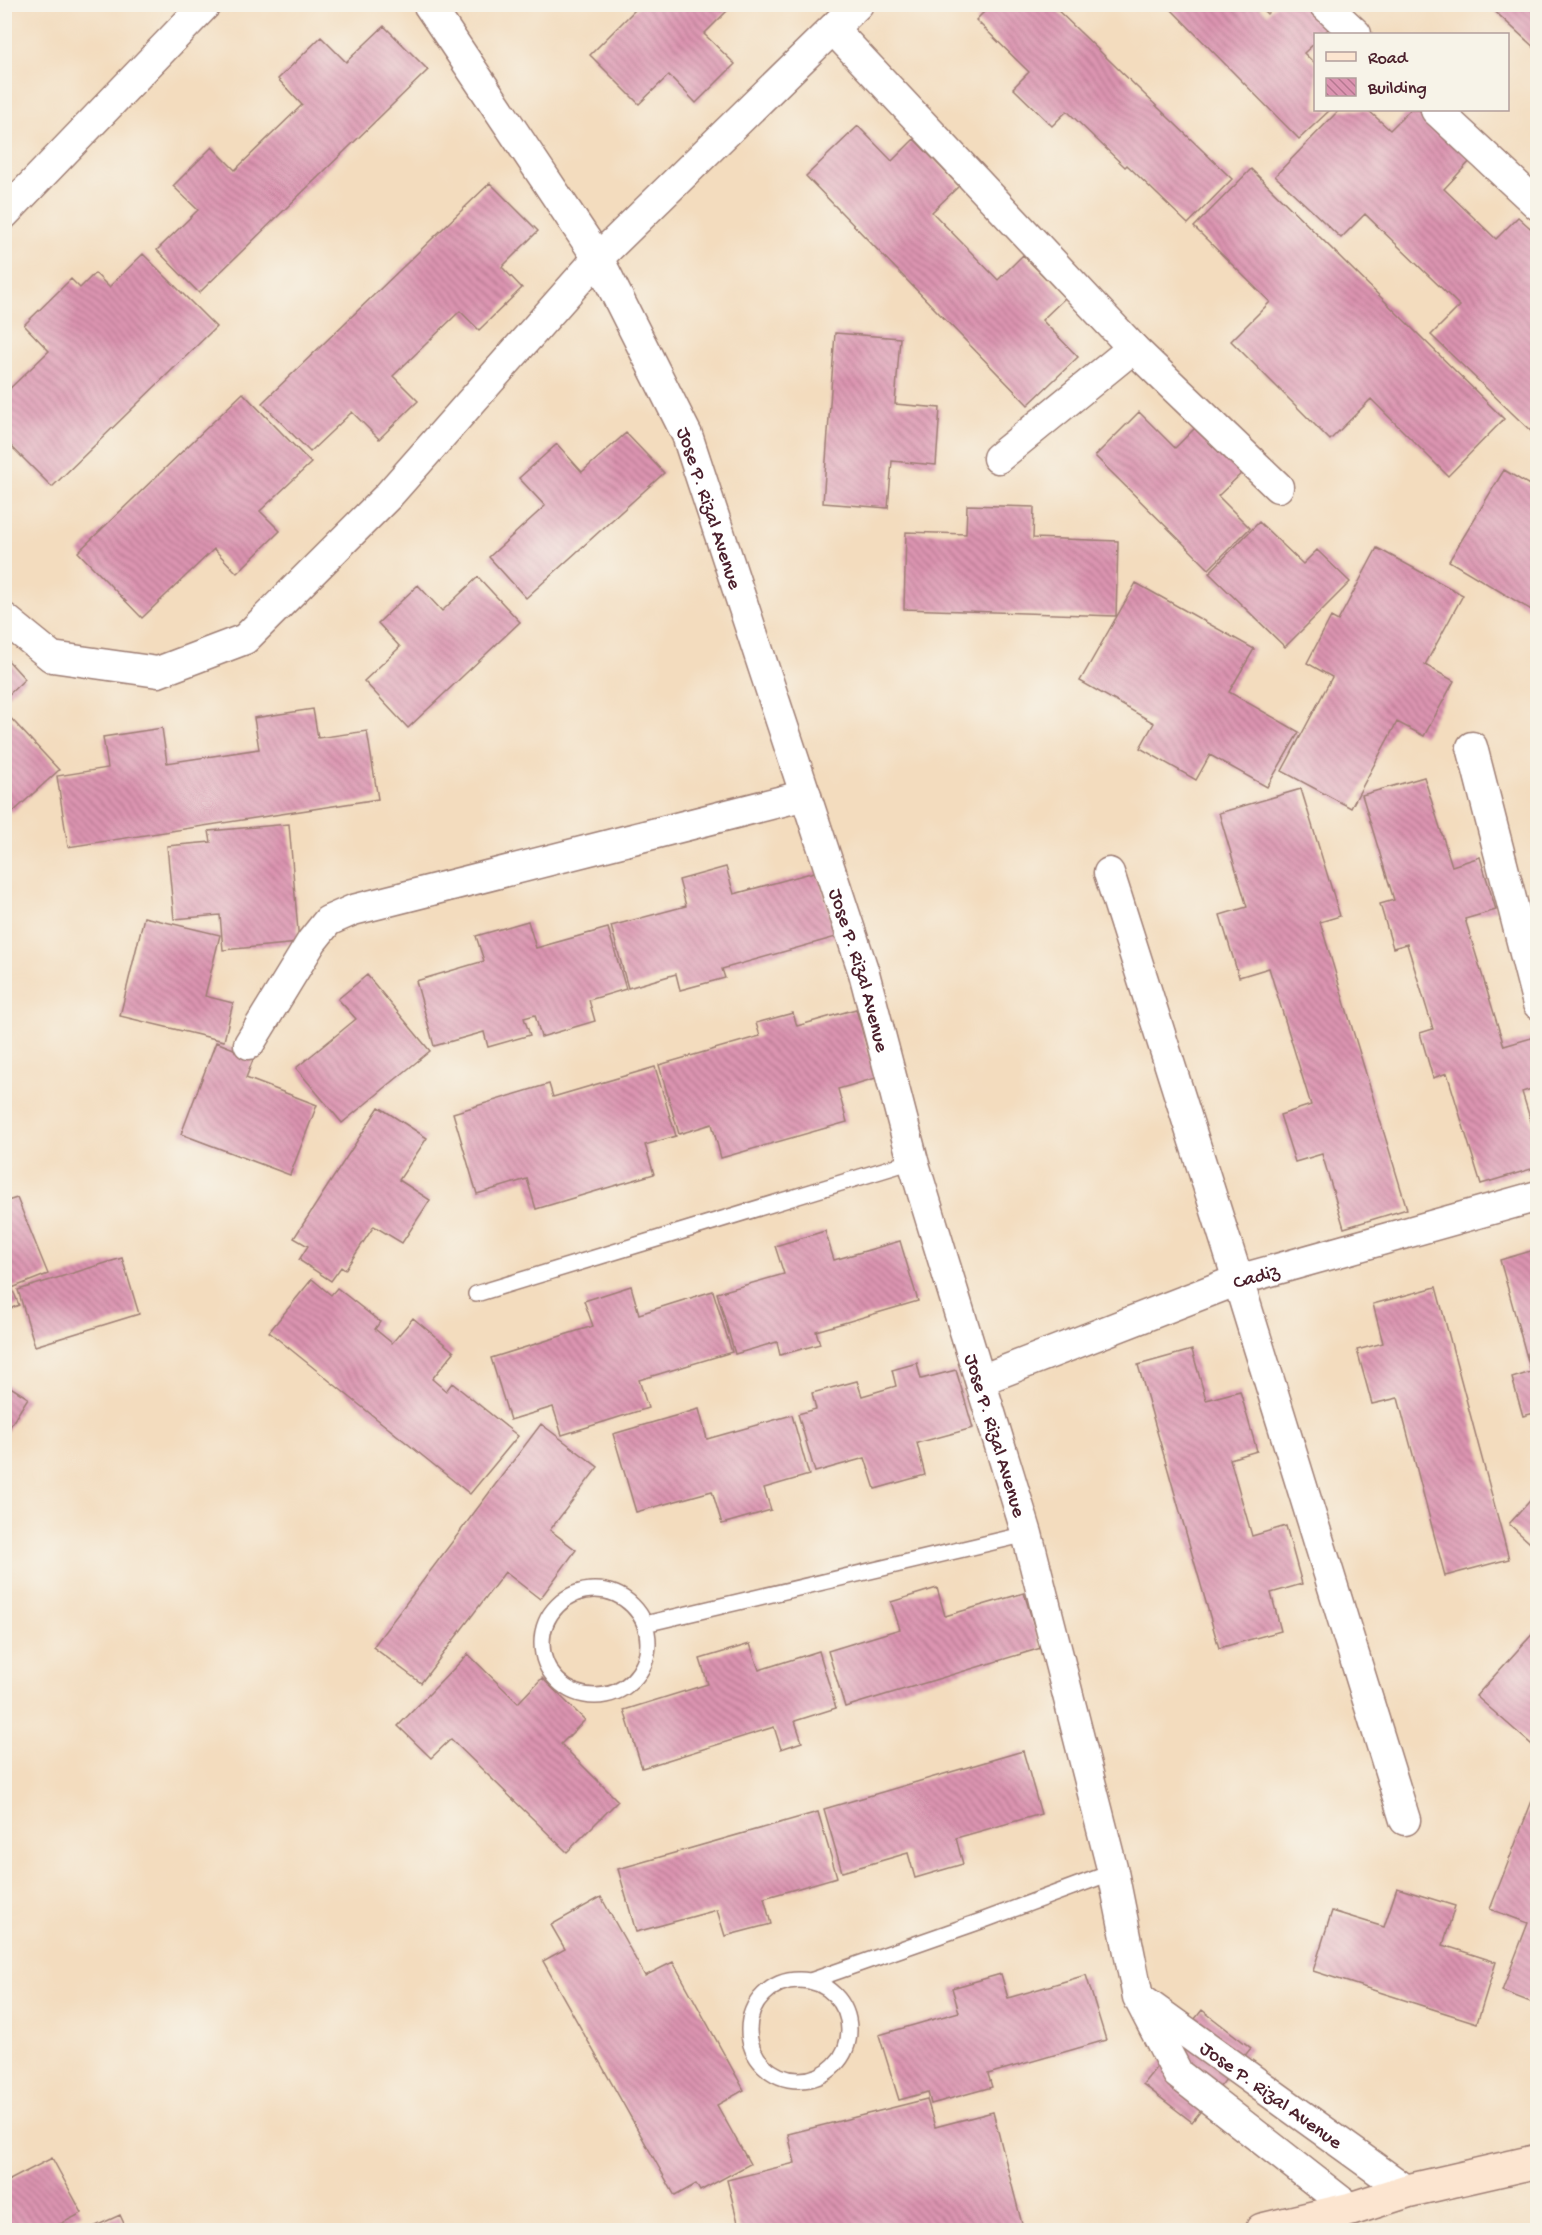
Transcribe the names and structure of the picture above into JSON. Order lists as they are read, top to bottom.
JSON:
{
  "streets": {
    "street": ["Jose P. Rizal Avenue", "Cadiz"]
  },
  "crossings": [
    ["Jose P. Rizal Avenue", "Cadiz"]
  ],
  "legend": ["Road", "Building"]
}
